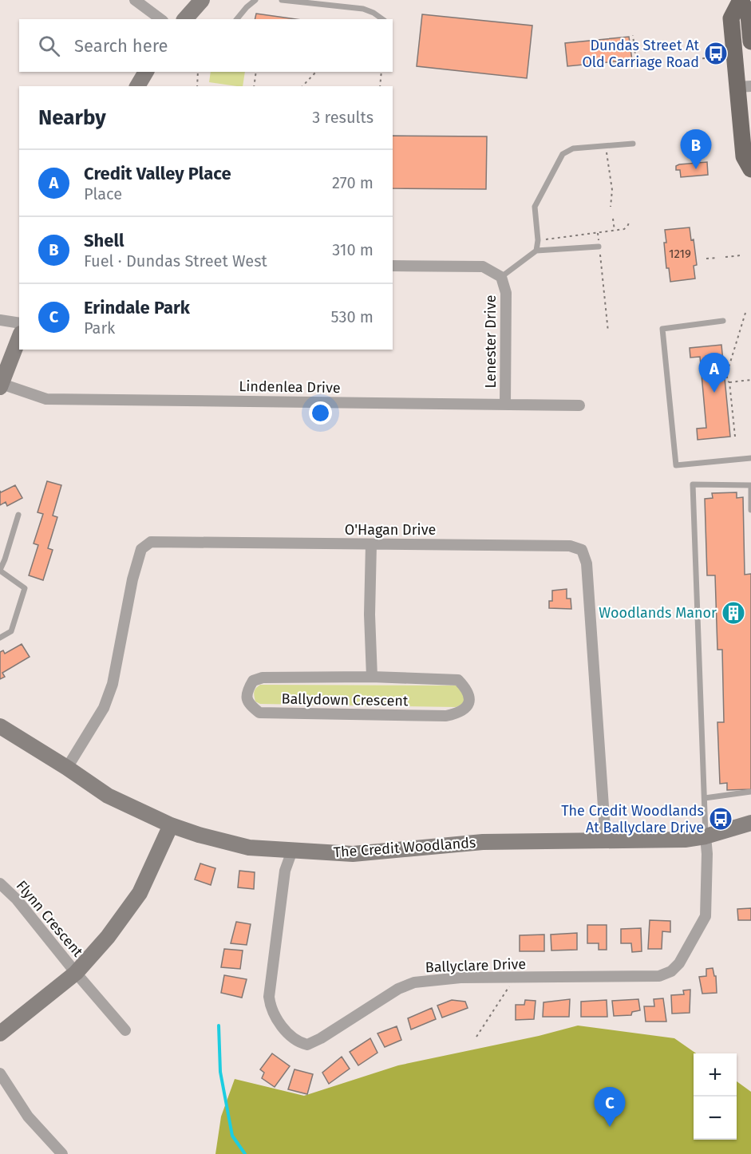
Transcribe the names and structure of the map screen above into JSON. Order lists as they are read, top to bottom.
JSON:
{
  "streets": {
    "street": [
      "Lenester Drive",
      "Lindenlea Drive",
      "O'Hagan Drive",
      "Ballydown Crescent",
      "The Credit Woodlands",
      "Flynn Crescent",
      "Ballyclare Drive"
    ]
  },
  "crossings": [
    ["Lenester Drive", "Lindenlea Drive"],
    ["O'Hagan Drive", "Ballydown Crescent"],
    ["O'Hagan Drive", "The Credit Woodlands"],
    ["The Credit Woodlands", "Ballyclare Drive"]
  ],
  "places": {
    "bus stop": ["Dundas Street At Old Carriage Road", "The Credit Woodlands At Ballyclare Drive"],
    "building": ["Woodlands Manor"]
  },
  "house_numbers": ["1219"],
  "page": {
    "search": "Search here",
    "heading": ["Nearby", "3 results"],
    "pins": ["B", "A", "C"],
    "list": [
      {
        "mark": "A",
        "name": "Credit Valley Place",
        "note": "Place",
        "value": "270 m"
      },
      {
        "mark": "B",
        "name": "Shell",
        "note": "Fuel · Dundas Street West",
        "value": "310 m"
      },
      {
        "mark": "C",
        "name": "Erindale Park",
        "note": "Park",
        "value": "530 m"
      }
    ],
    "map_buttons": ["+", "−"]
  }
}
